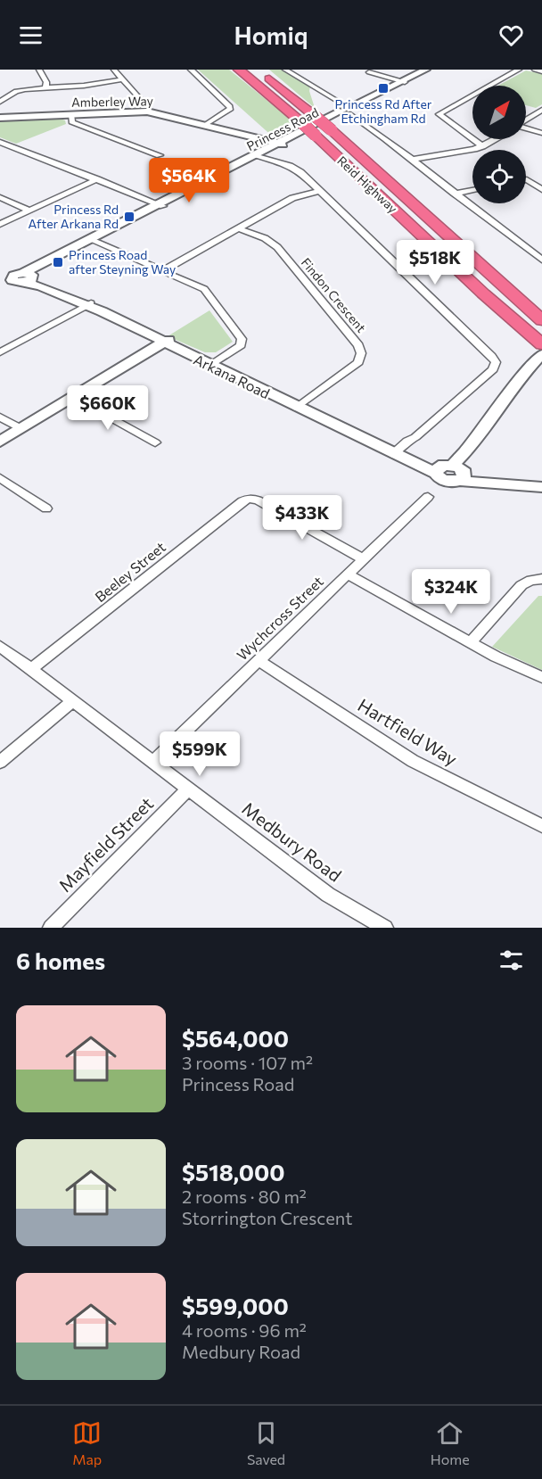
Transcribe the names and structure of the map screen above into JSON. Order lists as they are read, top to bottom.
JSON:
{
  "streets": {
    "highway": ["Reid Highway"],
    "street": [
      "Amberley Way",
      "Princess Road",
      "Findon Crescent",
      "Arkana Road",
      "Beeley Street",
      "Wychcross Street",
      "Hartfield Way",
      "Medbury Road",
      "Mayfield Street"
    ]
  },
  "crossings": [
    ["Amberley Way", "Princess Road"],
    ["Princess Road", "Arkana Road"],
    ["Findon Crescent", "Arkana Road"],
    ["Beeley Street", "Wychcross Street"],
    ["Beeley Street", "Medbury Road"],
    ["Wychcross Street", "Hartfield Way"],
    ["Wychcross Street", "Medbury Road"],
    ["Medbury Road", "Mayfield Street"]
  ],
  "places": {
    "transit": ["Princess Rd After Etchingham Rd", "Princess Rd After Arkana Rd", "Princess Road after Steyning Way"]
  },
  "north": "top right",
  "page": {
    "header": "Homiq",
    "price": [
      "$564K",
      "$518K",
      "$660K",
      "$433K",
      "$324K",
      "$599K"
    ],
    "heading": "6 homes",
    "list": [
      {
        "name": "$564,000",
        "note": "3 rooms · 107 m² · Princess Road"
      },
      {
        "name": "$518,000",
        "note": "2 rooms · 80 m² · Storrington Crescent"
      },
      {
        "name": "$599,000",
        "note": "4 rooms · 96 m² · Medbury Road"
      }
    ],
    "tabs": ["Map", "Saved", "Home"]
  }
}
